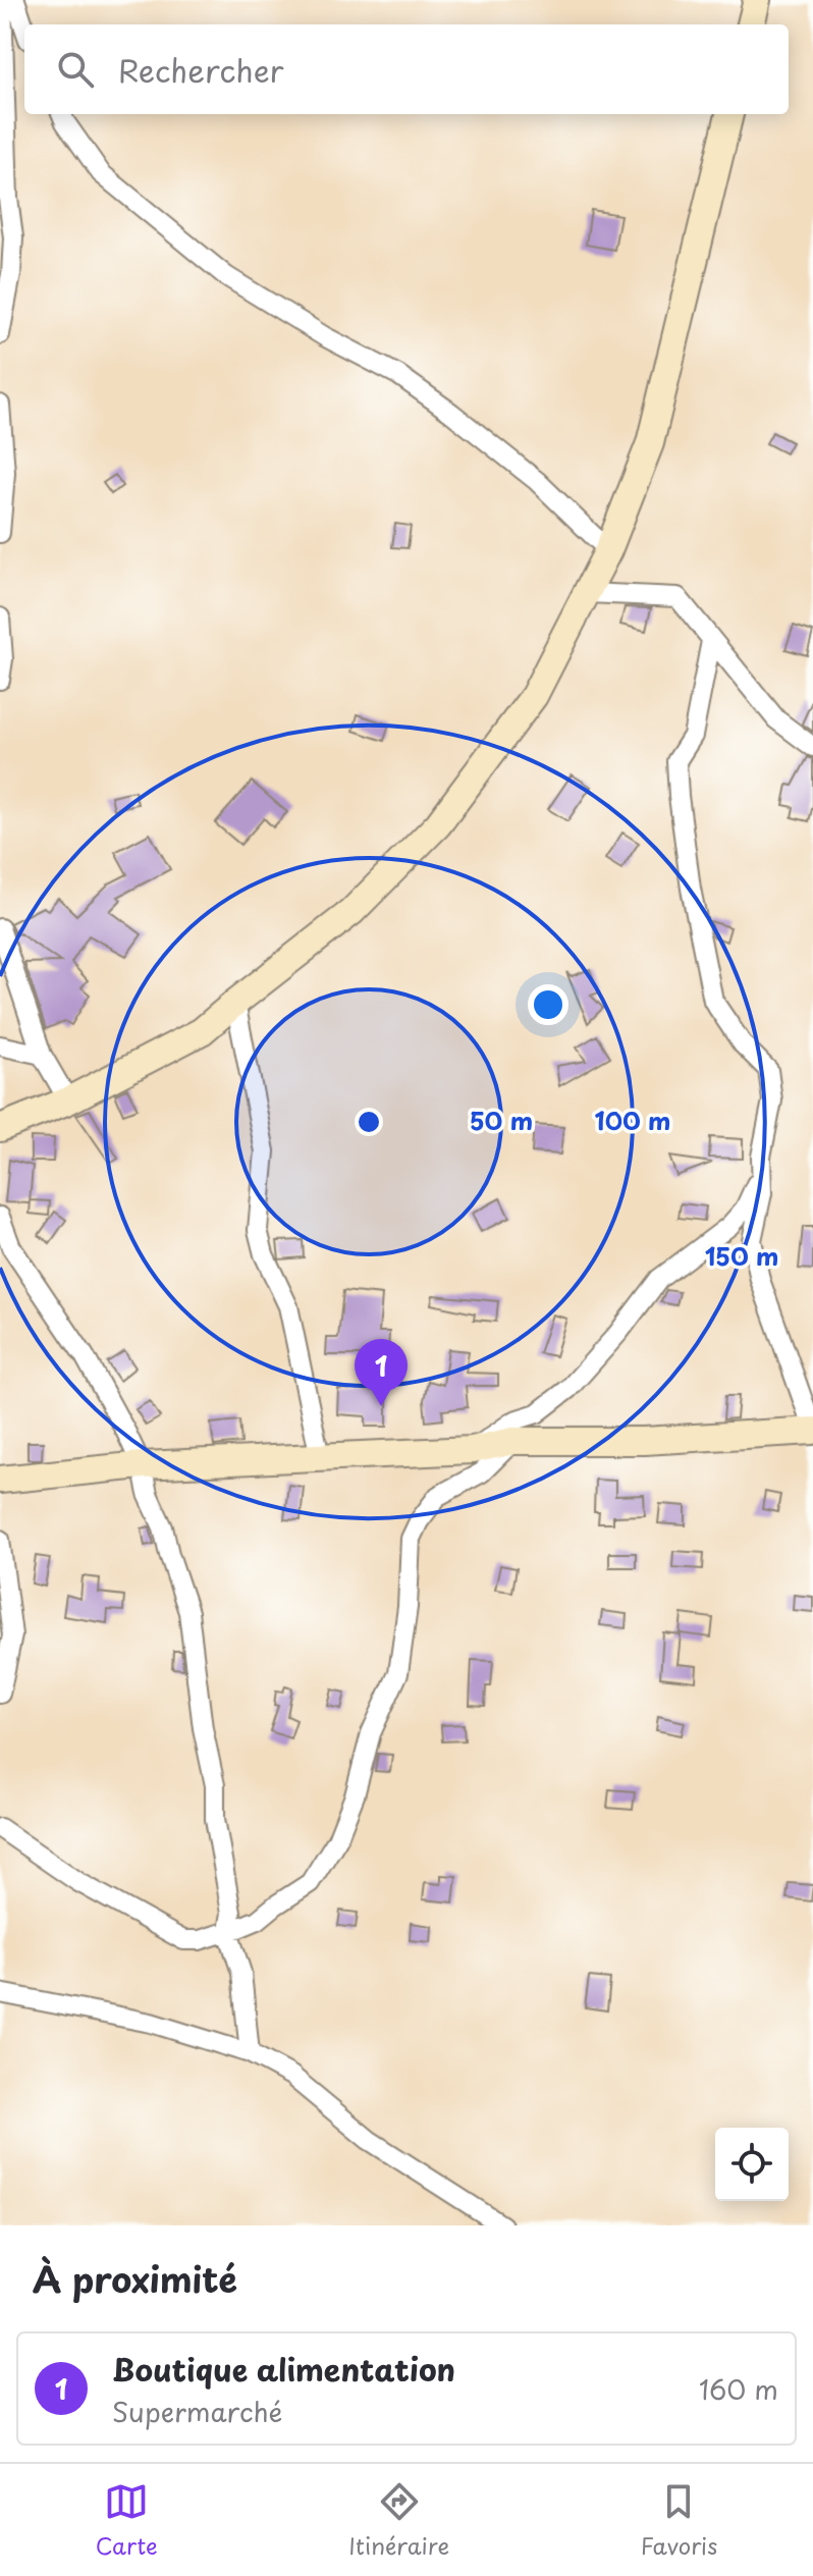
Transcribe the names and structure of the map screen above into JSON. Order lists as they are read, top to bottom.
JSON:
{
  "page": {
    "search": "Rechercher",
    "pins": "1",
    "heading": "À proximité",
    "list": [
      {
        "mark": "1",
        "name": "Boutique alimentation",
        "note": "Supermarché",
        "value": "160 m"
      }
    ],
    "nav": ["Carte", "Itinéraire", "Favoris"]
  },
  "rings": ["50 m", "100 m", "150 m"]
}
